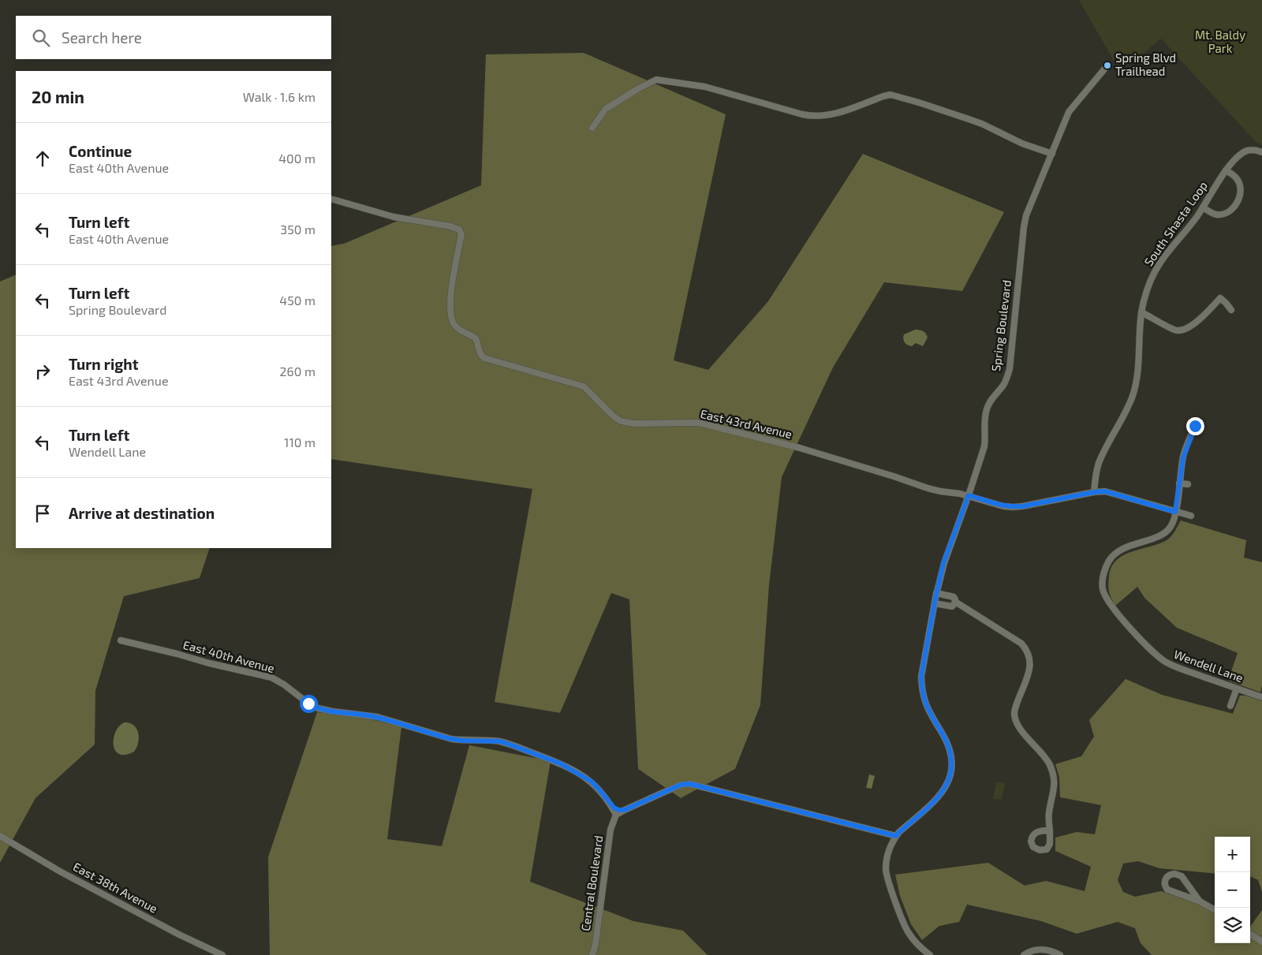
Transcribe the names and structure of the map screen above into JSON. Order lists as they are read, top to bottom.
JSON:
{
  "streets": {
    "street": [
      "South Shasta Loop",
      "Spring Boulevard",
      "East 43rd Avenue",
      "East 40th Avenue",
      "Wendell Lane",
      "Central Boulevard",
      "East 38th Avenue"
    ]
  },
  "crossings": [
    ["South Shasta Loop", "East 43rd Avenue"],
    ["Spring Boulevard", "East 43rd Avenue"],
    ["East 43rd Avenue", "Wendell Lane"],
    ["East 40th Avenue", "Central Boulevard"]
  ],
  "parks": ["Mt. Baldy Park"],
  "places": ["Spring Blvd Trailhead"],
  "page": {
    "search": "Search here",
    "heading": ["20 min", "Walk · 1.6 km"],
    "list": [
      ["Continue", "East 40th Avenue", "400 m"],
      ["Turn left", "East 40th Avenue", "350 m"],
      ["Turn left", "Spring Boulevard", "450 m"],
      ["Turn right", "East 43rd Avenue", "260 m"],
      ["Turn left", "Wendell Lane", "110 m"],
      "Arrive at destination"
    ],
    "map_buttons": ["+", "−"]
  }
}
